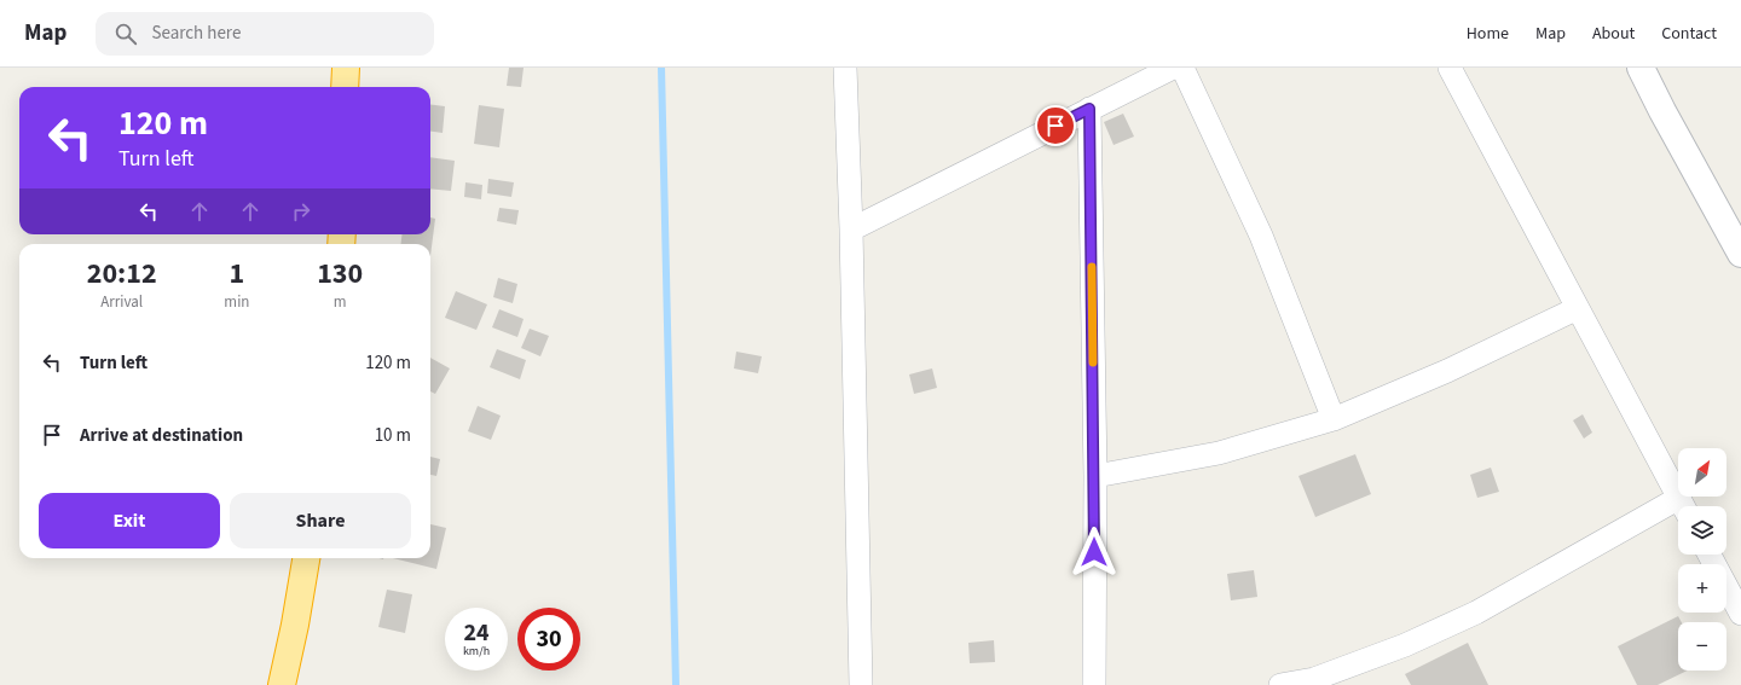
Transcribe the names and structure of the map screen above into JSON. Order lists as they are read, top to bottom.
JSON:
{
  "north": "top right",
  "page": {
    "header": "Map",
    "search": "Search here",
    "nav": [
      "Home",
      "Map",
      "About",
      "Contact"
    ],
    "turn": ["120 m", "Turn left"],
    "eta": [
      "20:12",
      "Arrival",
      "1",
      "min",
      "130",
      "m"
    ],
    "list": [
      {
        "name": "Turn left",
        "value": "120 m"
      },
      {
        "name": "Arrive at destination",
        "value": "10 m"
      }
    ],
    "map_buttons": ["+", "−"],
    "buttons": ["Exit", "Share"],
    "speed": "24 km/h",
    "limit": "30"
  }
}
